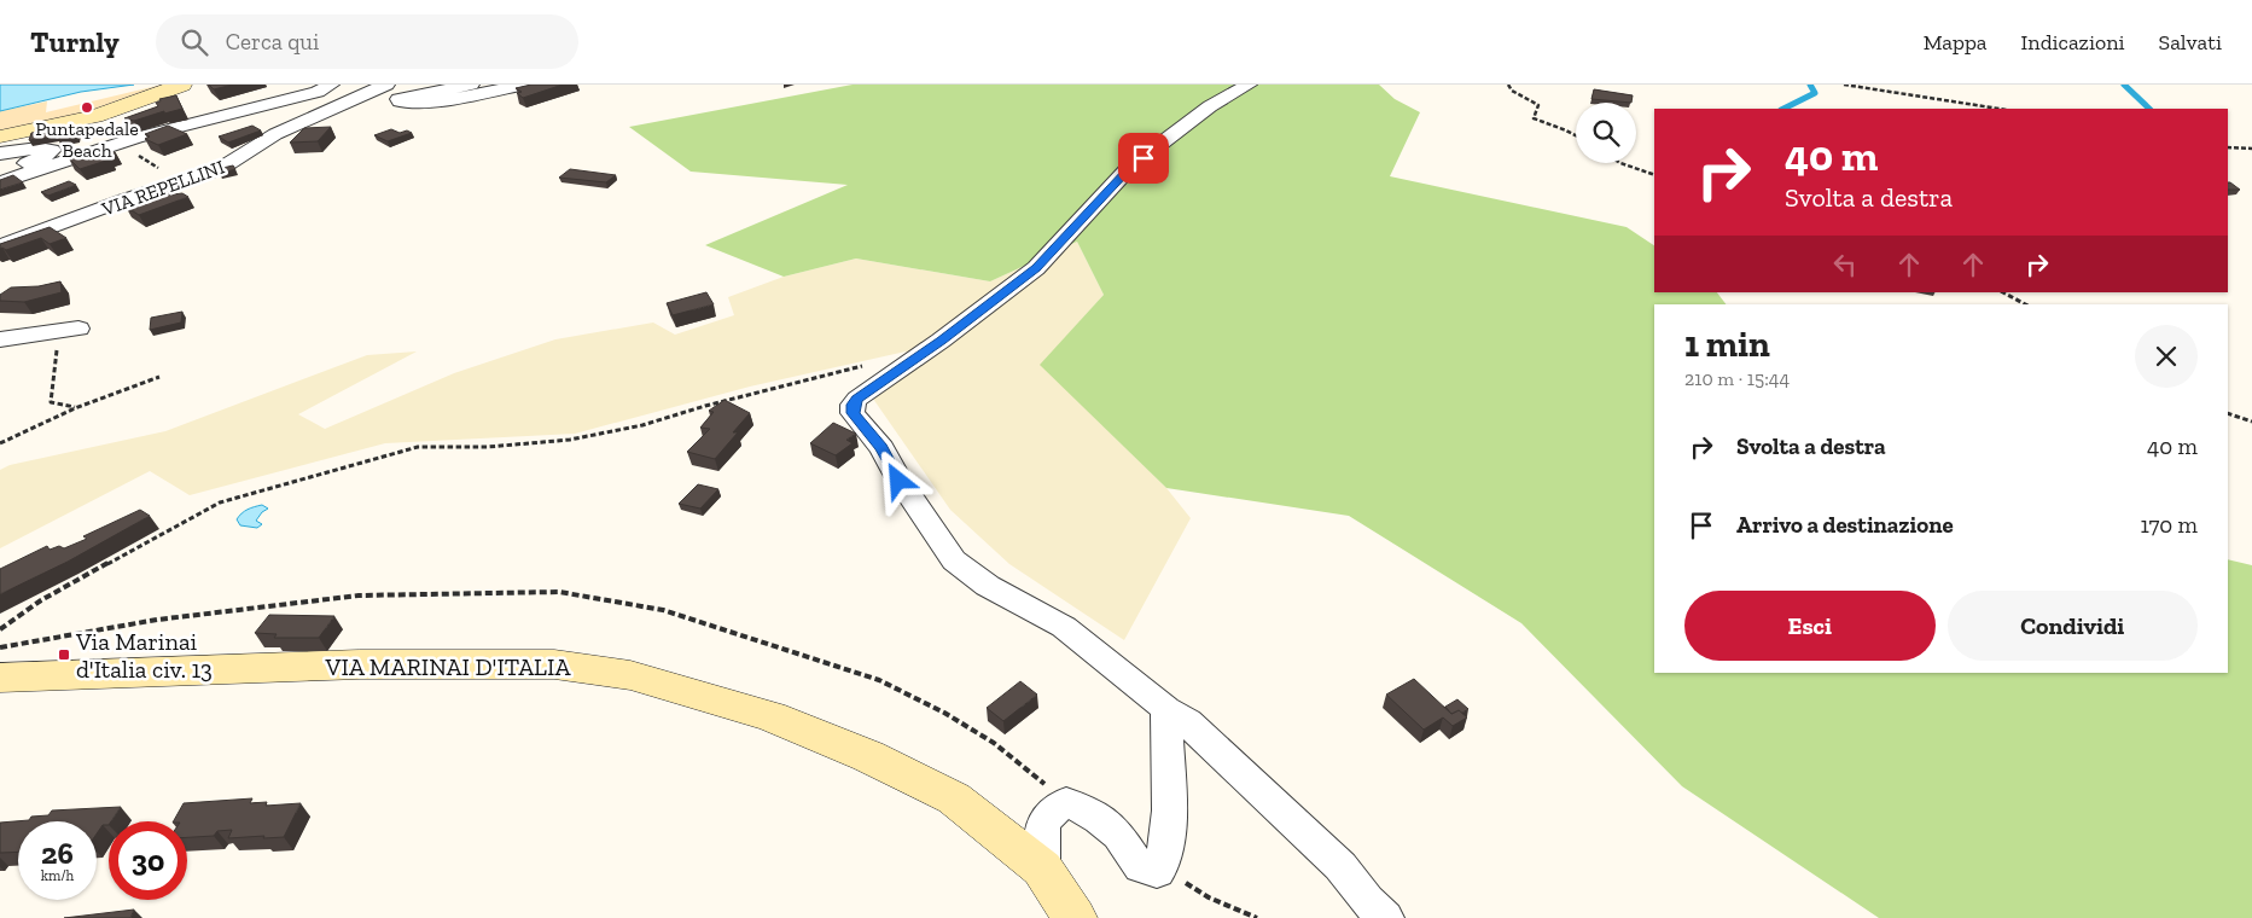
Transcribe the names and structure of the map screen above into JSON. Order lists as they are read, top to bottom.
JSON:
{
  "streets": {
    "street": ["VIA REPELLINI", "VIA MARINAI D'ITALIA"]
  },
  "places": {
    "other": ["Puntapedale Beach"],
    "transit": ["Via Marinai d'Italia civ. 13"]
  },
  "page": {
    "header": "Turnly",
    "search": "Cerca qui",
    "nav": ["Mappa", "Indicazioni", "Salvati"],
    "turn": ["40 m", "Svolta a destra"],
    "heading": ["1 min", "210 m · 15:44"],
    "list": [
      {
        "name": "Svolta a destra",
        "value": "40 m"
      },
      {
        "name": "Arrivo a destinazione",
        "value": "170 m"
      }
    ],
    "buttons": ["Esci", "Condividi"],
    "speed": "26 km/h",
    "limit": "30"
  }
}
